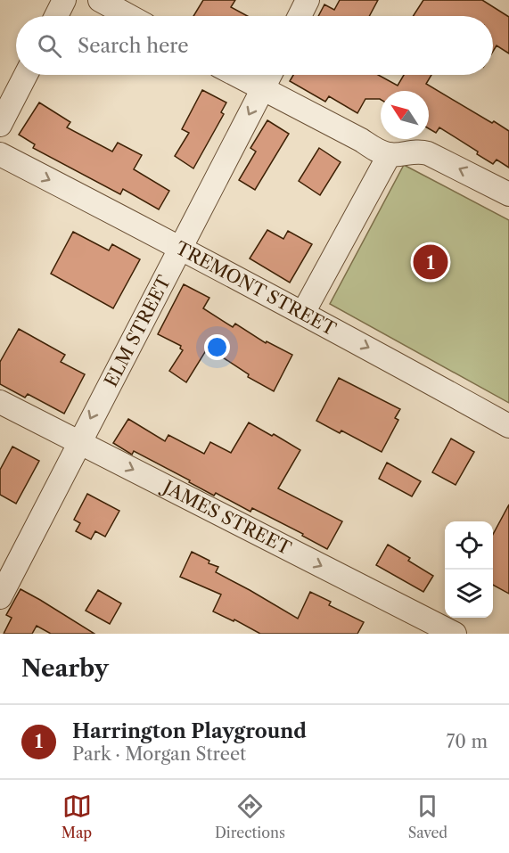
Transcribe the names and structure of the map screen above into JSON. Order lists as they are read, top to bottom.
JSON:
{
  "streets": {
    "street": ["TREMONT STREET", "ELM STREET", "JAMES STREET"]
  },
  "crossings": [
    ["TREMONT STREET", "ELM STREET"],
    ["ELM STREET", "JAMES STREET"]
  ],
  "one_way": ["JAMES STREET"],
  "north": "top left",
  "page": {
    "search": "Search here",
    "pins": "1",
    "heading": "Nearby",
    "list": [
      {
        "mark": "1",
        "name": "Harrington Playground",
        "note": "Park · Morgan Street",
        "value": "70 m"
      }
    ],
    "nav": ["Map", "Directions", "Saved"]
  }
}
